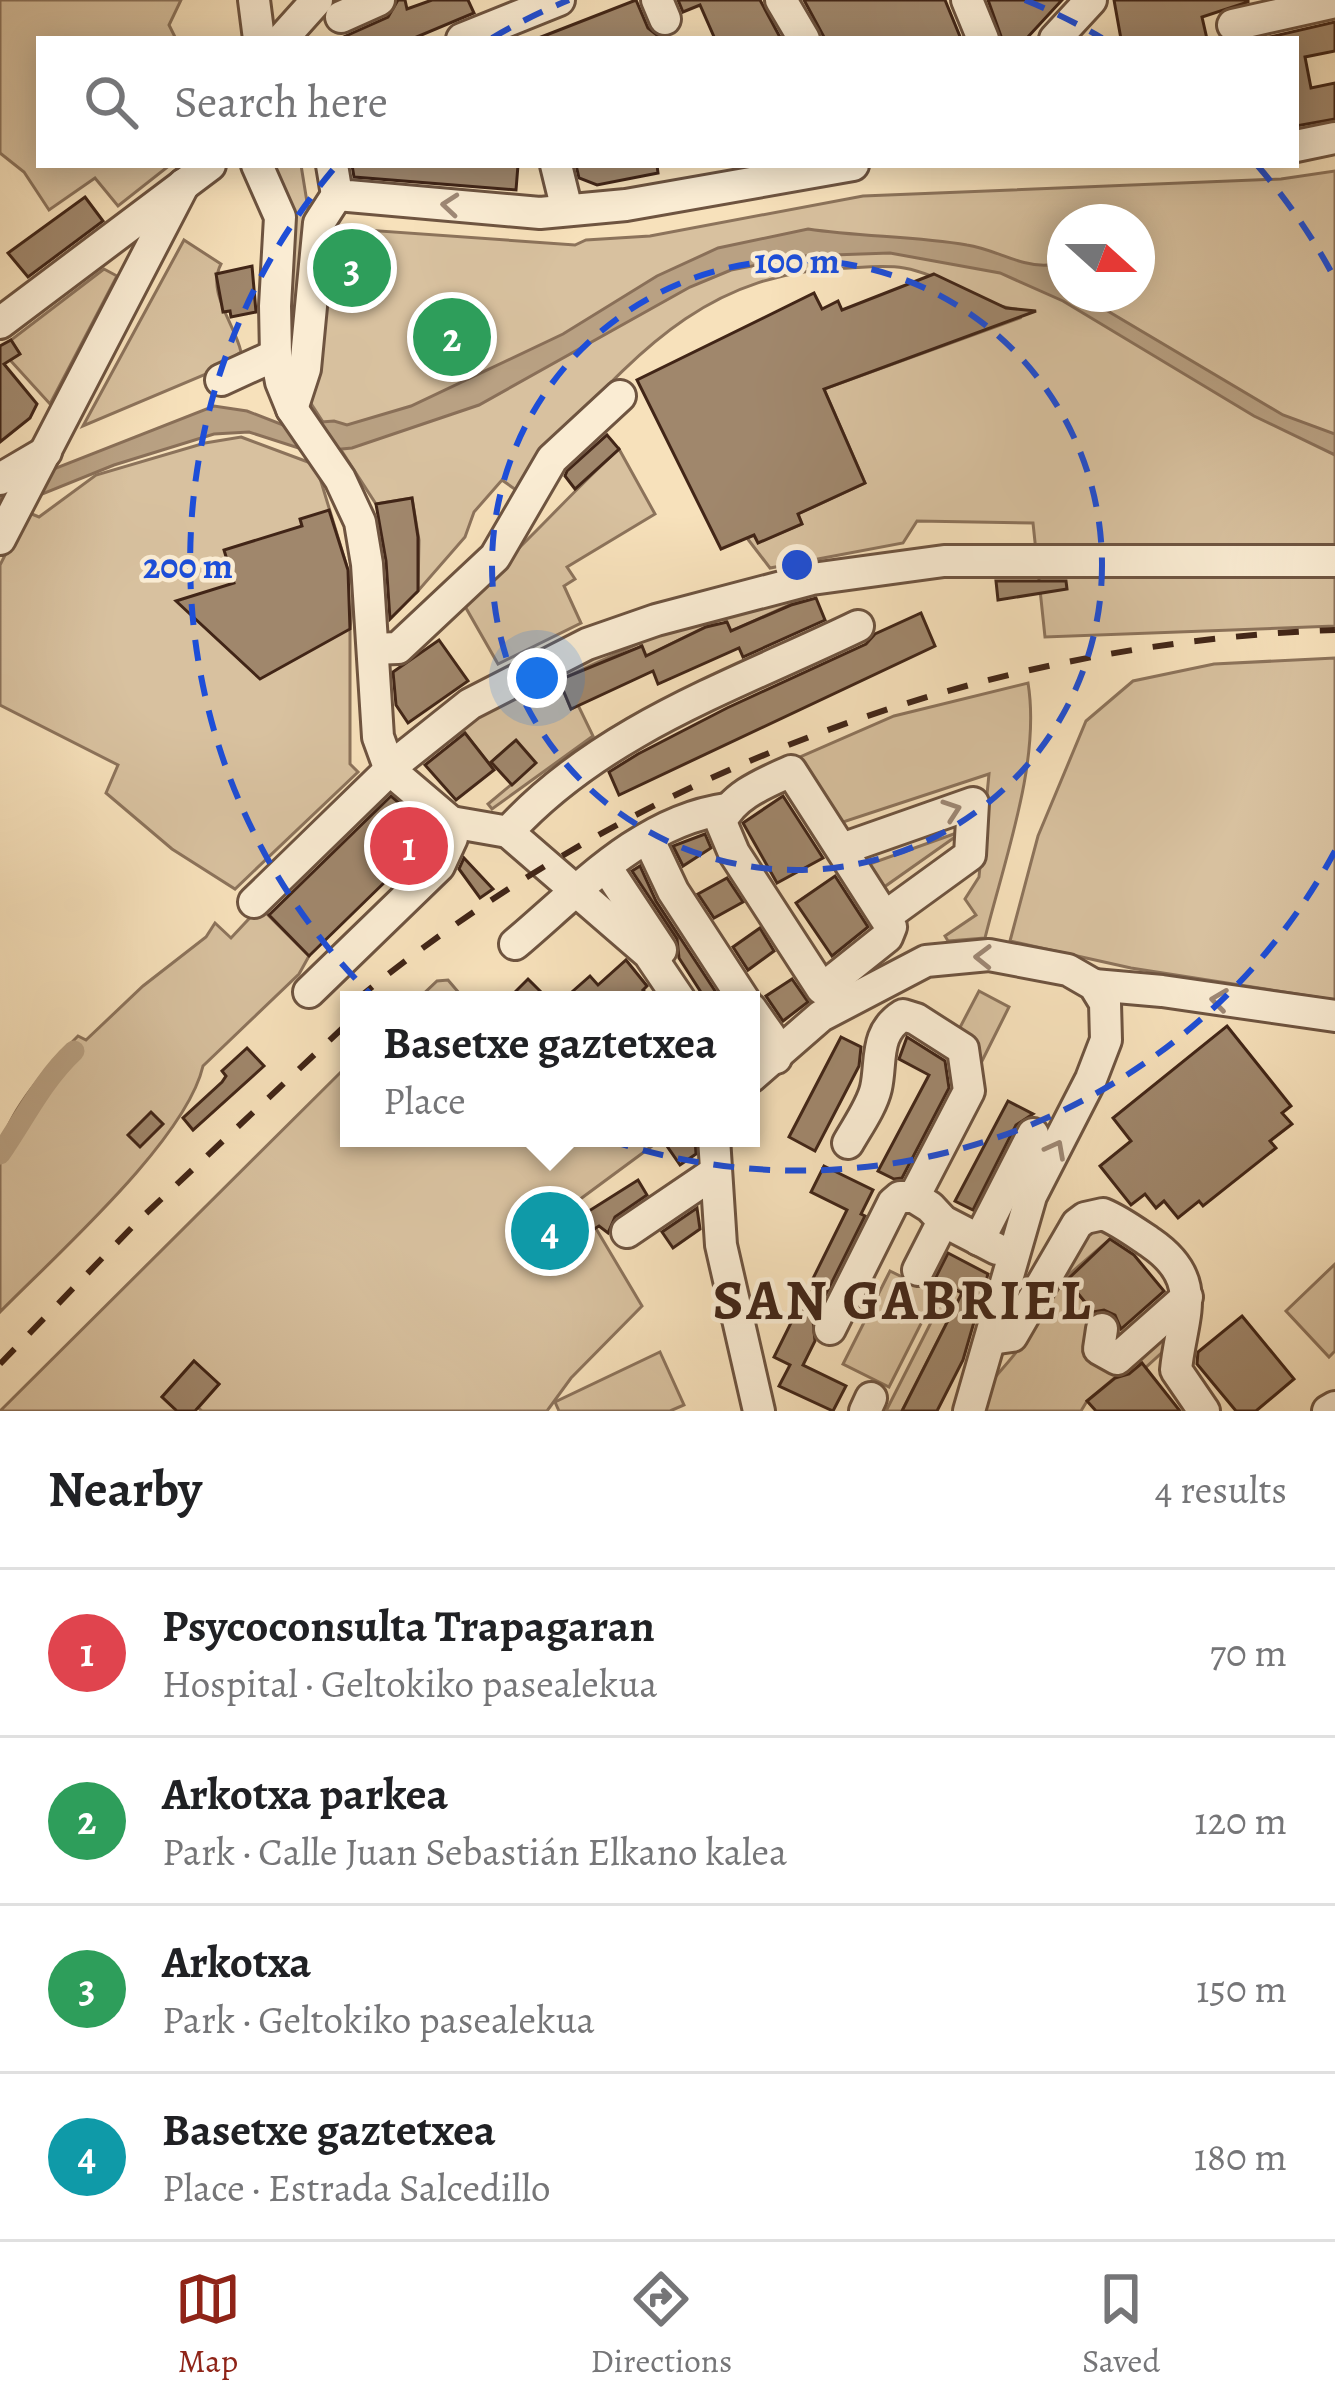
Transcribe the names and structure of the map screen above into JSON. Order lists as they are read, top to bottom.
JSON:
{
  "districts": ["SAN GABRIEL"],
  "north": "right",
  "page": {
    "search": "Search here",
    "pins": [
      "3",
      "2",
      "1",
      "4"
    ],
    "popup": ["Basetxe gaztetxea", "Place"],
    "heading": ["Nearby", "4 results"],
    "list": [
      {
        "mark": "1",
        "name": "Psycoconsulta Trapagaran",
        "note": "Hospital · Geltokiko pasealekua",
        "value": "70 m"
      },
      {
        "mark": "2",
        "name": "Arkotxa parkea",
        "note": "Park · Calle Juan Sebastián Elkano kalea",
        "value": "120 m"
      },
      {
        "mark": "3",
        "name": "Arkotxa",
        "note": "Park · Geltokiko pasealekua",
        "value": "150 m"
      },
      {
        "mark": "4",
        "name": "Basetxe gaztetxea",
        "note": "Place · Estrada Salcedillo",
        "value": "180 m"
      }
    ],
    "nav": ["Map", "Directions", "Saved"]
  },
  "rings": ["100 m", "200 m"]
}
